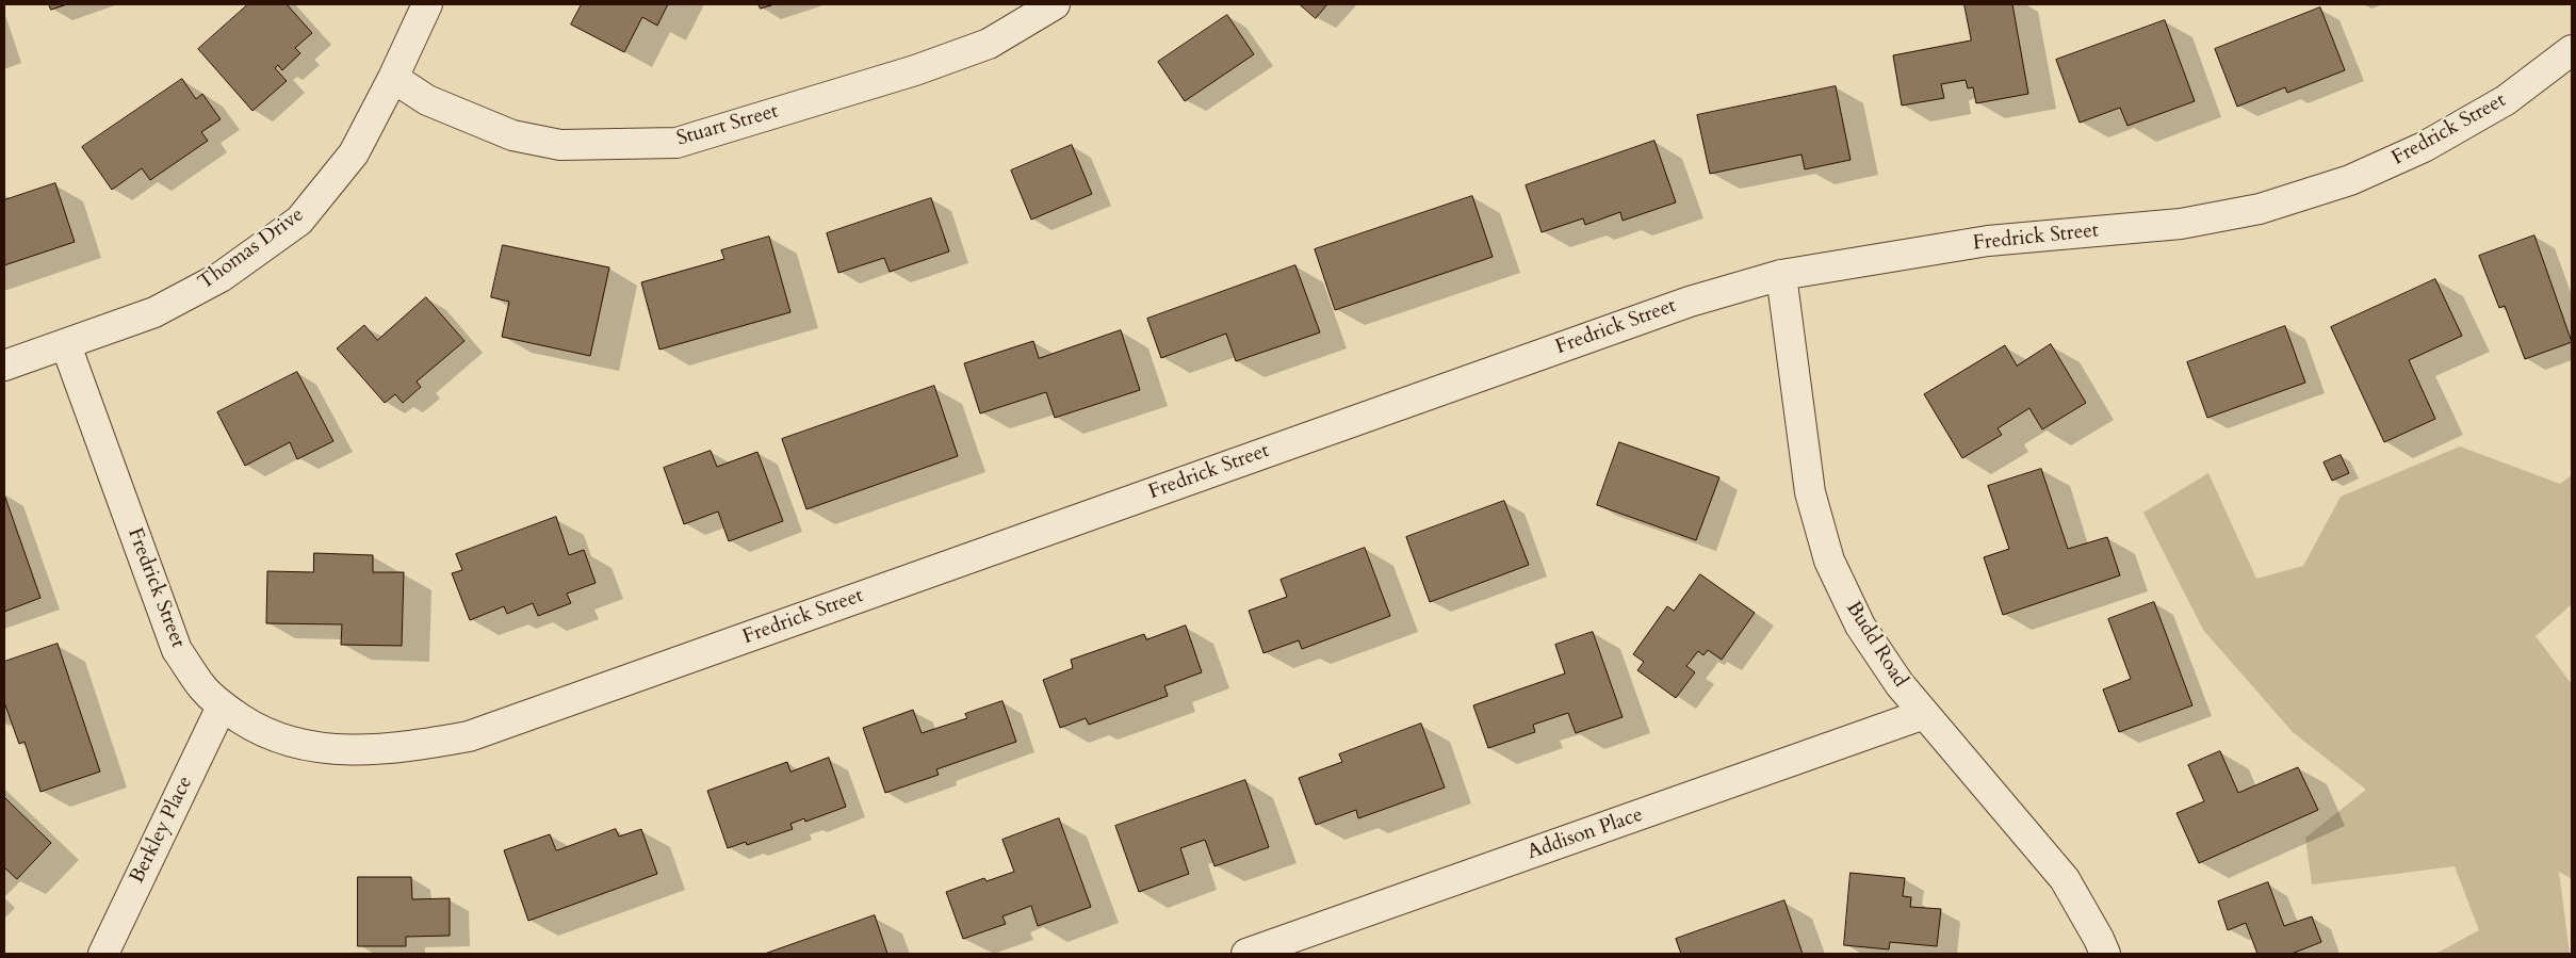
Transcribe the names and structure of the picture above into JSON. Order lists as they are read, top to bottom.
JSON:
{
  "streets": {
    "street": [
      "Stuart Street",
      "Fredrick Street",
      "Thomas Drive",
      "Budd Road",
      "Berkley Place",
      "Addison Place"
    ]
  },
  "crossings": [
    ["Stuart Street", "Thomas Drive"],
    ["Fredrick Street", "Thomas Drive"],
    ["Fredrick Street", "Budd Road"],
    ["Fredrick Street", "Berkley Place"],
    ["Budd Road", "Addison Place"]
  ]
}
